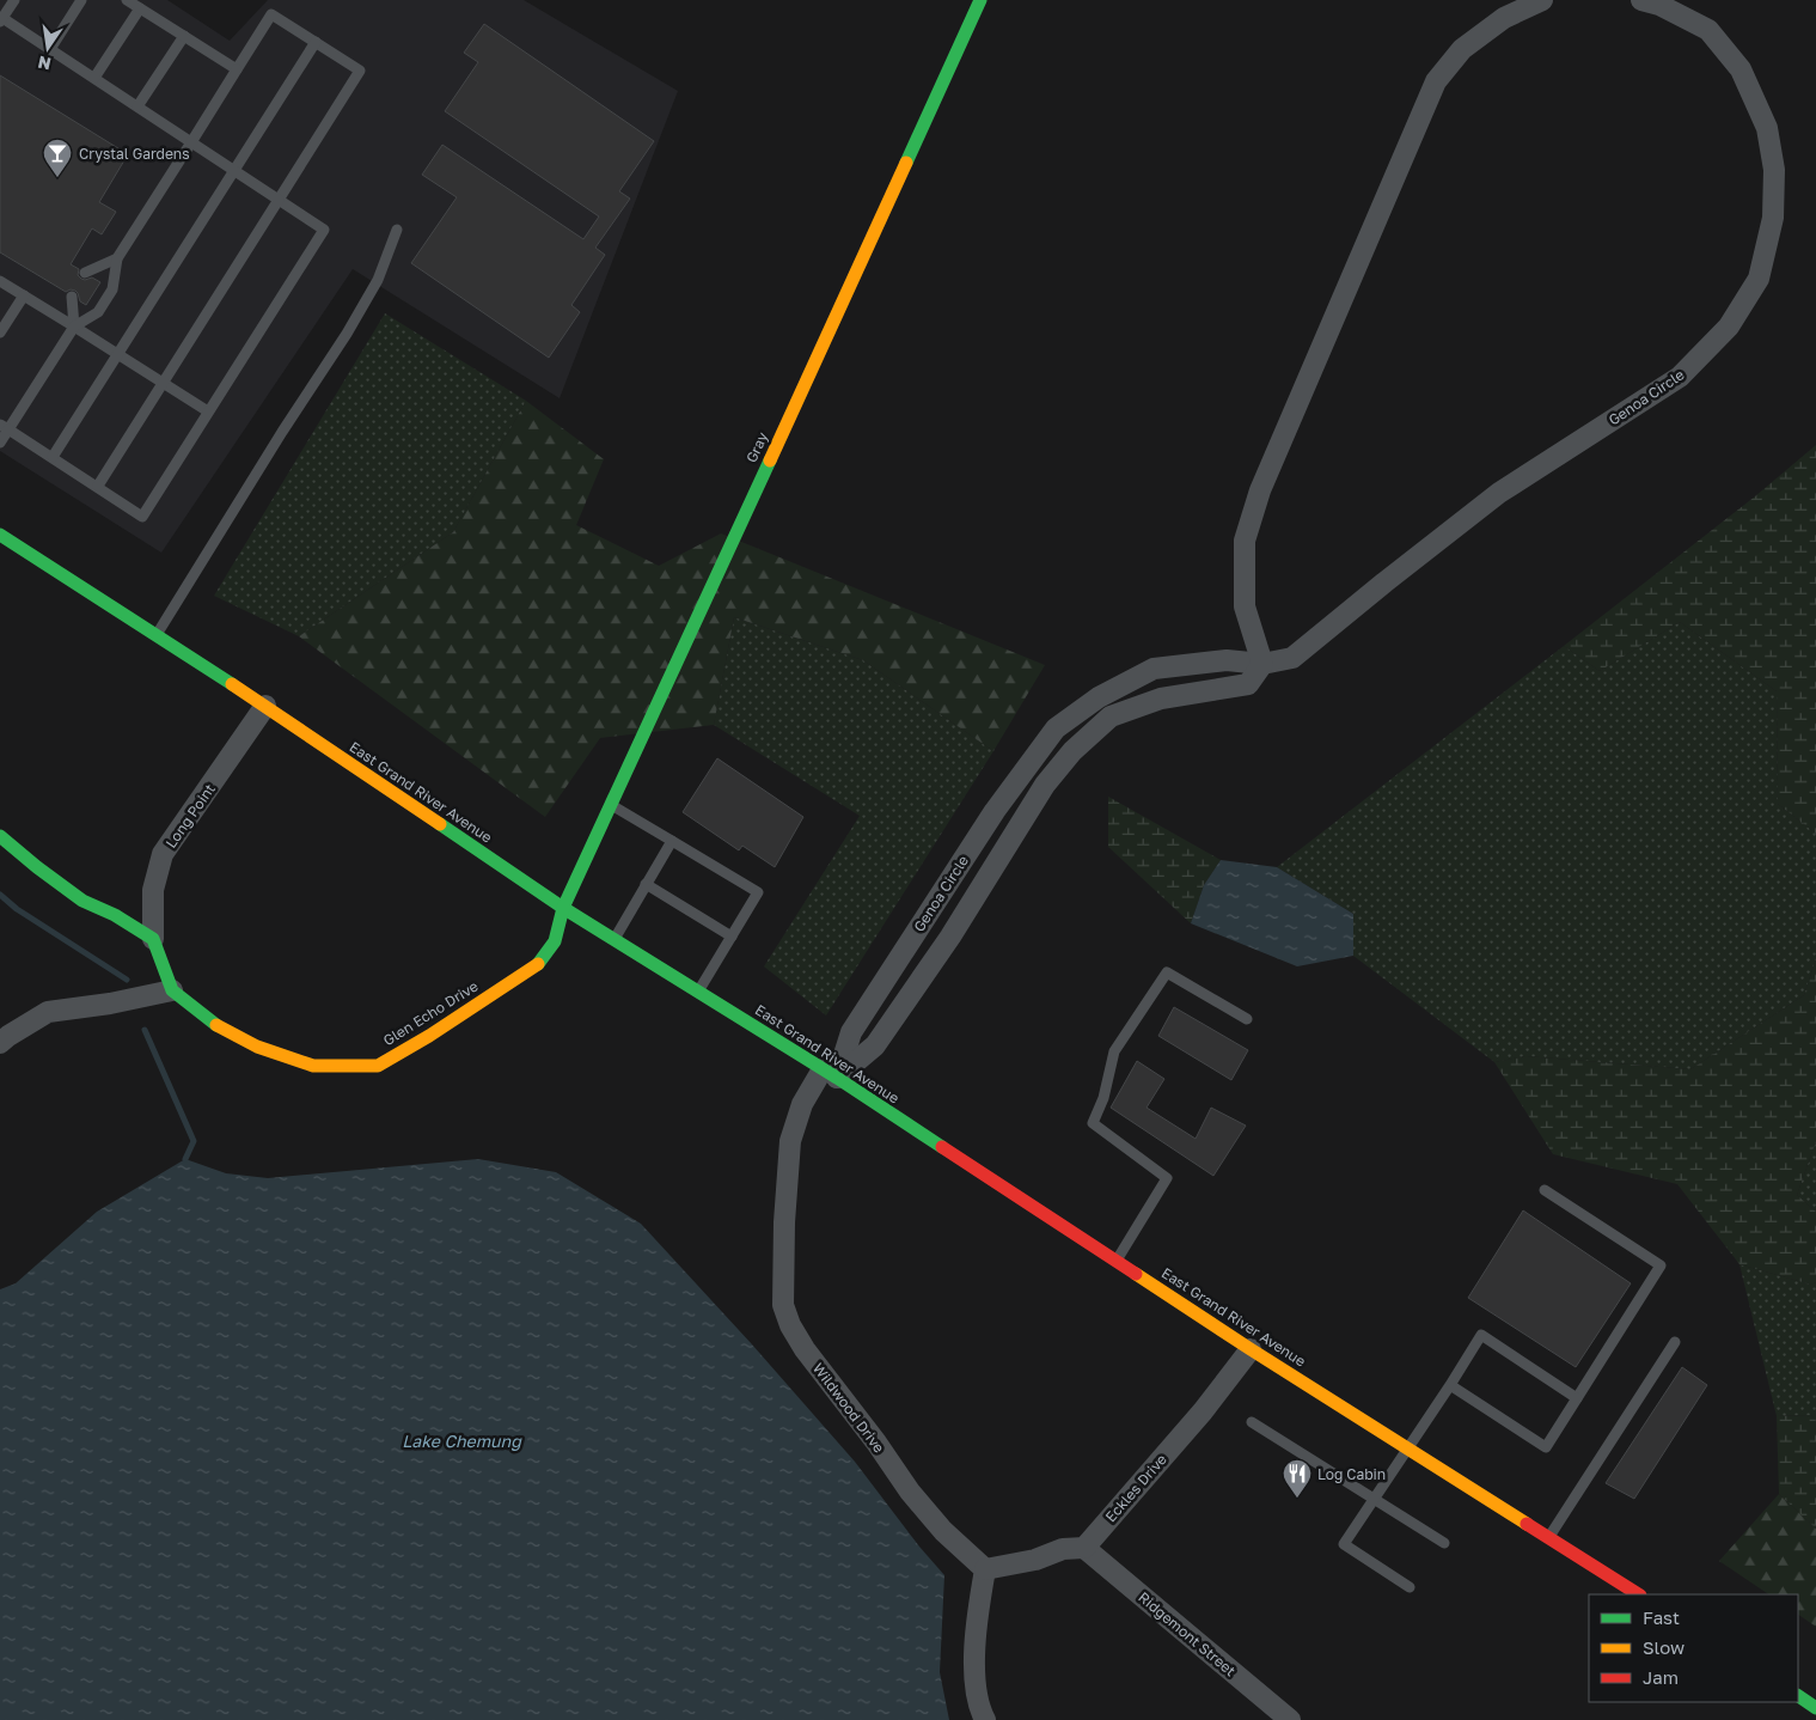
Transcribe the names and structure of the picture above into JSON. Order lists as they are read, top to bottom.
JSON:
{
  "streets": {
    "main road": ["Gray", "East Grand River Avenue", "Glen Echo Drive"],
    "street": [
      "Genoa Circle",
      "Long Point",
      "Wildwood Drive",
      "Eckles Drive",
      "Ridgemont Street"
    ]
  },
  "crossings": [
    ["Genoa Circle", "East Grand River Avenue"],
    ["Genoa Circle", "Wildwood Drive"],
    ["Gray", "East Grand River Avenue"],
    ["Gray", "Glen Echo Drive"],
    ["East Grand River Avenue", "Long Point"],
    ["East Grand River Avenue", "Glen Echo Drive"],
    ["East Grand River Avenue", "Wildwood Drive"],
    ["East Grand River Avenue", "Eckles Drive"],
    ["Long Point", "Glen Echo Drive"],
    ["Eckles Drive", "Ridgemont Street"]
  ],
  "water": ["Lake Chemung"],
  "places": {
    "bar": ["Crystal Gardens"],
    "restaurant": ["Log Cabin"]
  },
  "legend": ["Fast", "Slow", "Jam"],
  "north": "bottom"
}
